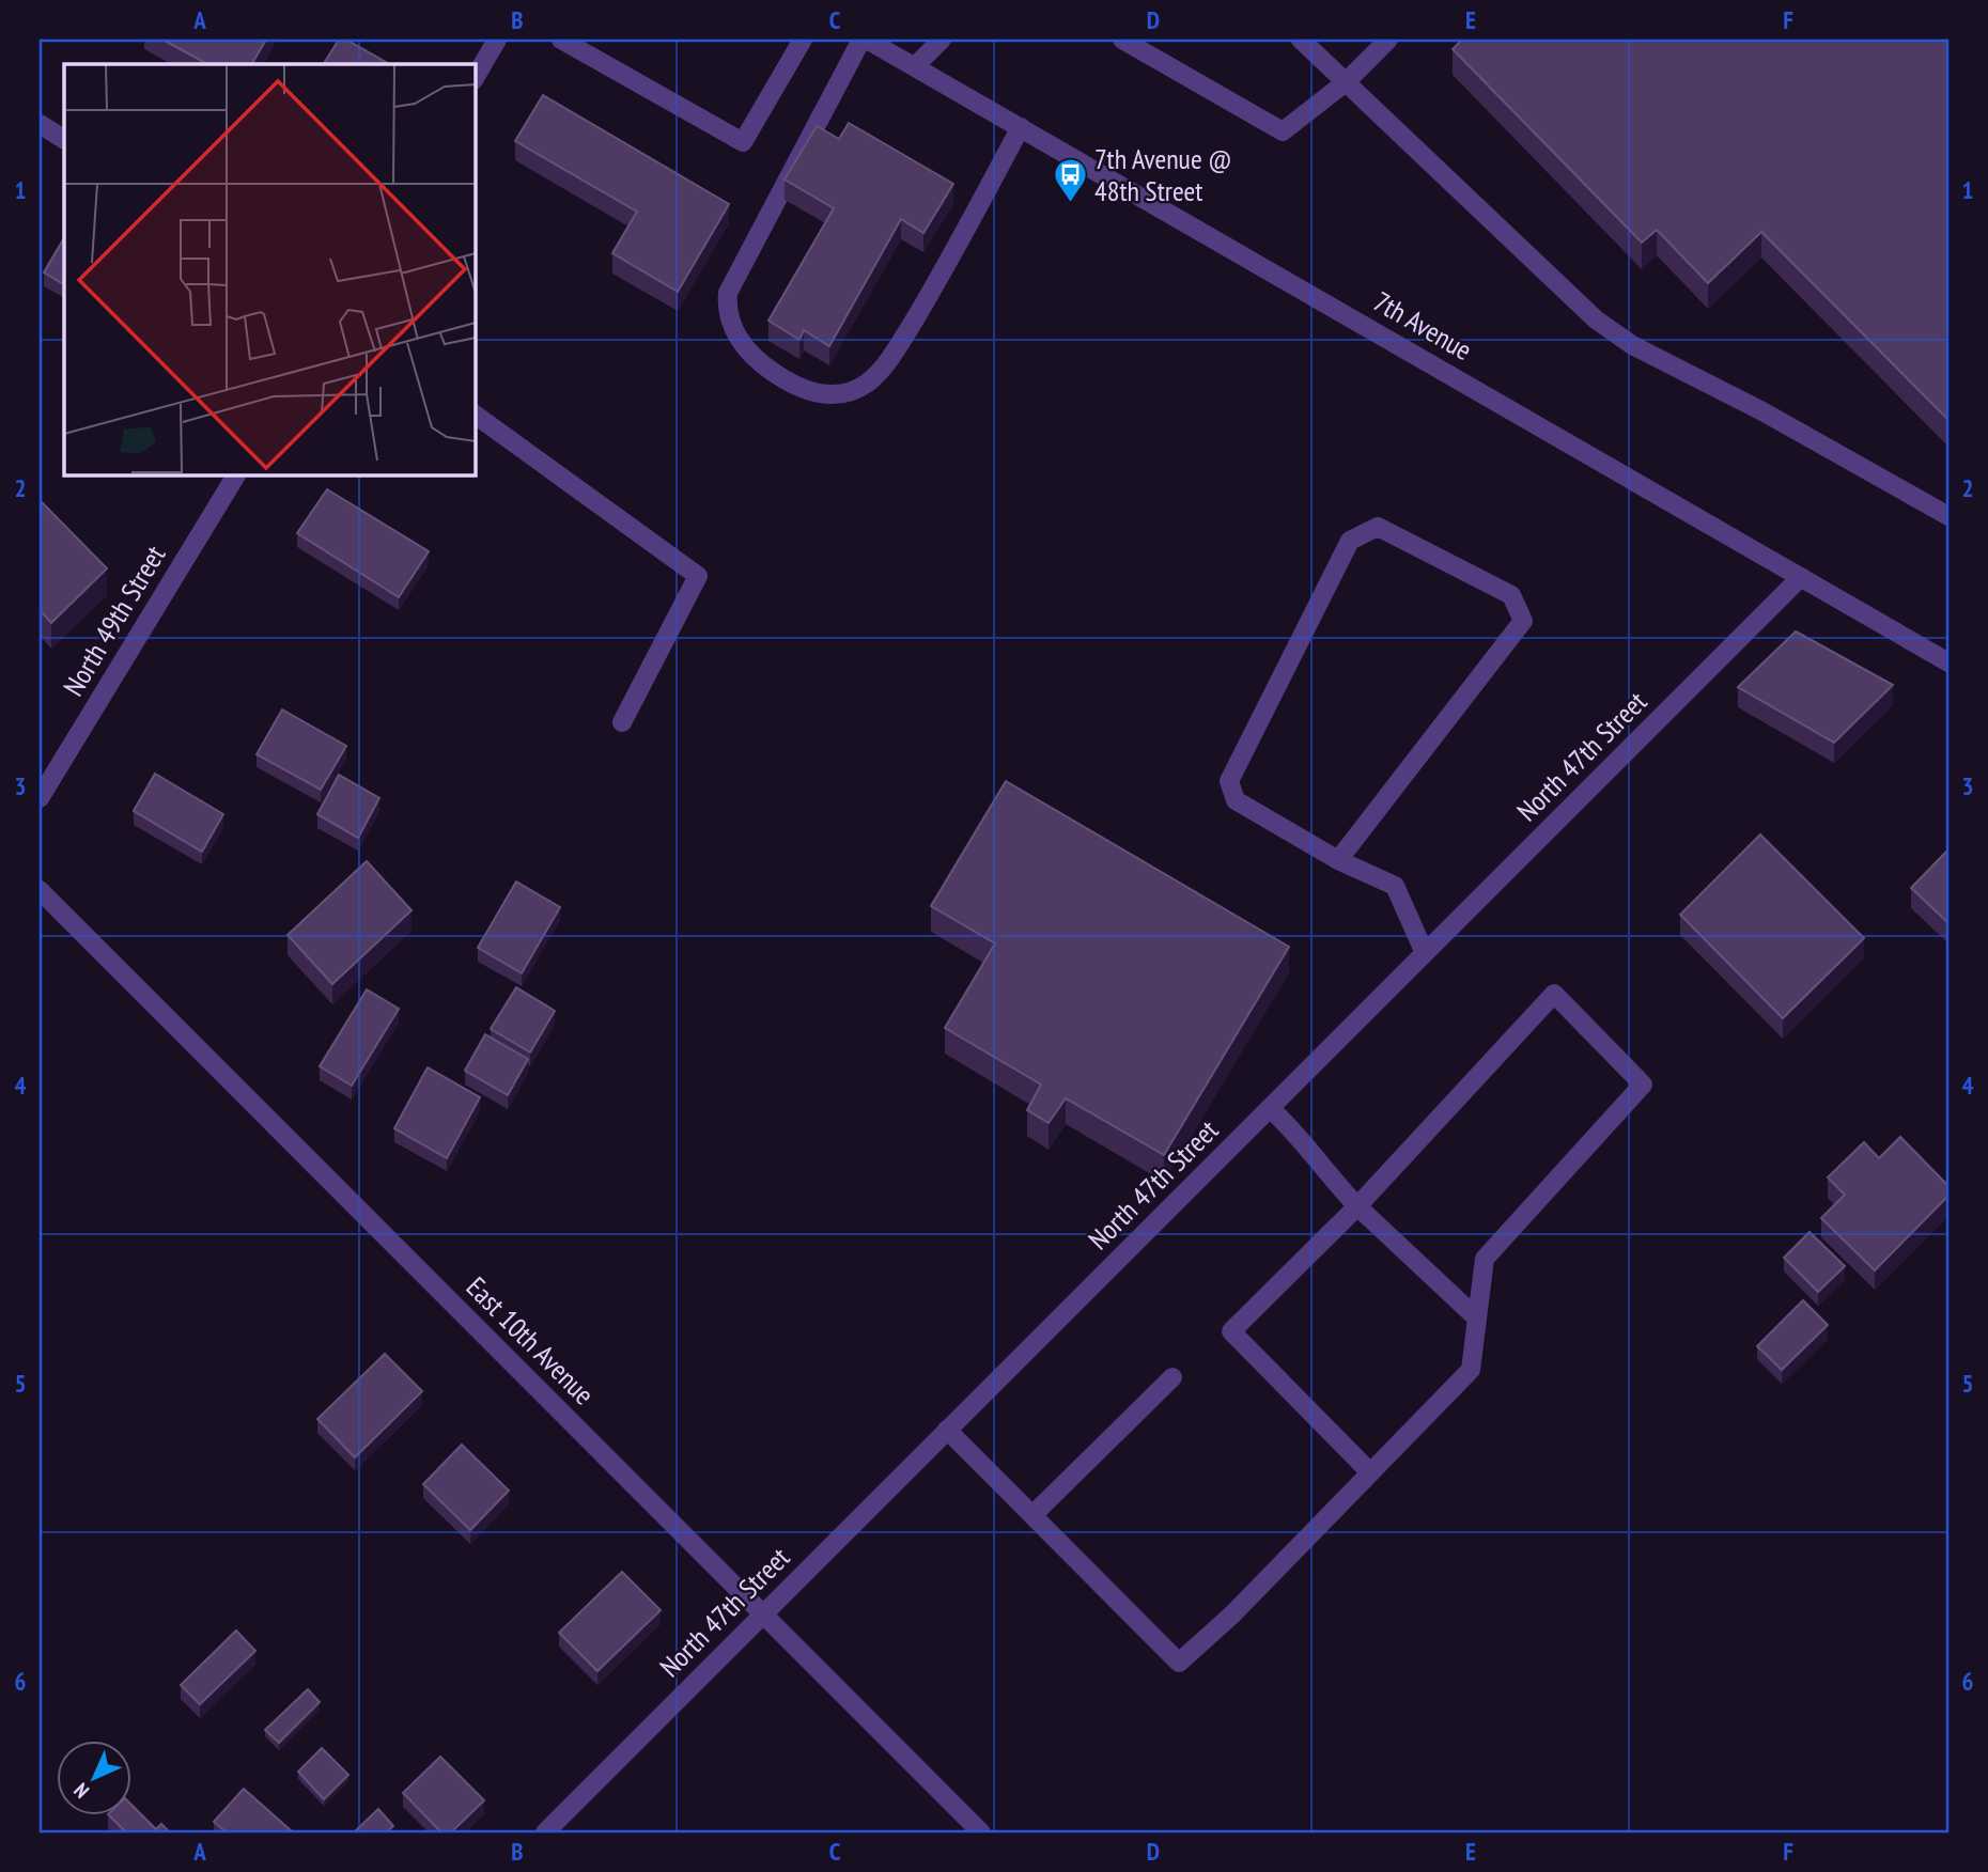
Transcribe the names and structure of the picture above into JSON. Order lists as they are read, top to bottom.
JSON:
{
  "streets": {
    "street": [
      "7th Avenue",
      "North 49th Street",
      "North 47th Street",
      "East 10th Avenue"
    ]
  },
  "crossings": [
    ["7th Avenue", "North 47th Street"],
    ["North 47th Street", "East 10th Avenue"]
  ],
  "places": {
    "bus stop": ["7th Avenue @ 48th Street"]
  },
  "north": "bottom left",
  "grid": {
    "columns": [
      "A",
      "B",
      "C",
      "D",
      "E",
      "F"
    ],
    "rows": [
      "1",
      "2",
      "3",
      "4",
      "5",
      "6"
    ]
  }
}
